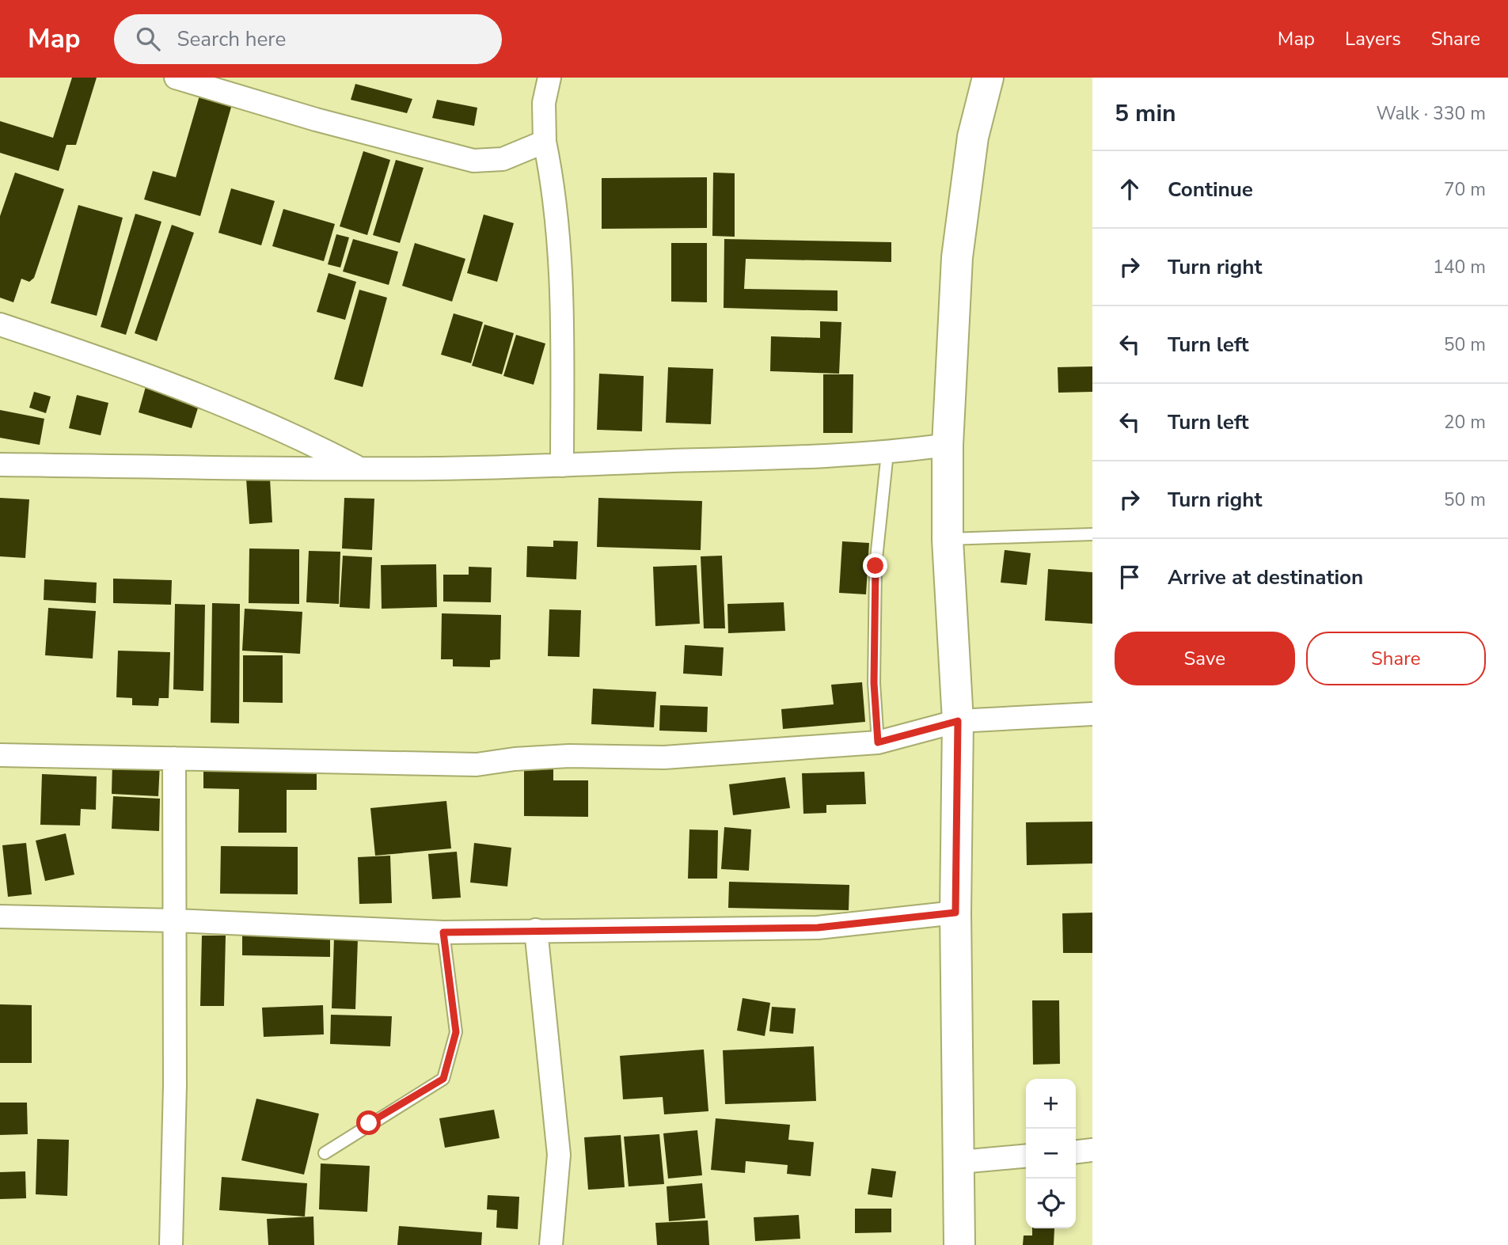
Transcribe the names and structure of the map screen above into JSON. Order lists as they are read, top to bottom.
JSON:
{
  "page": {
    "header": "Map",
    "search": "Search here",
    "nav": ["Map", "Layers", "Share"],
    "heading": ["5 min", "Walk · 330 m"],
    "list": [
      ["Continue", "70 m"],
      ["Turn right", "140 m"],
      ["Turn left", "50 m"],
      ["Turn left", "20 m"],
      ["Turn right", "50 m"],
      "Arrive at destination"
    ],
    "buttons": ["Save", "Share"],
    "map_buttons": ["+", "−"]
  }
}
